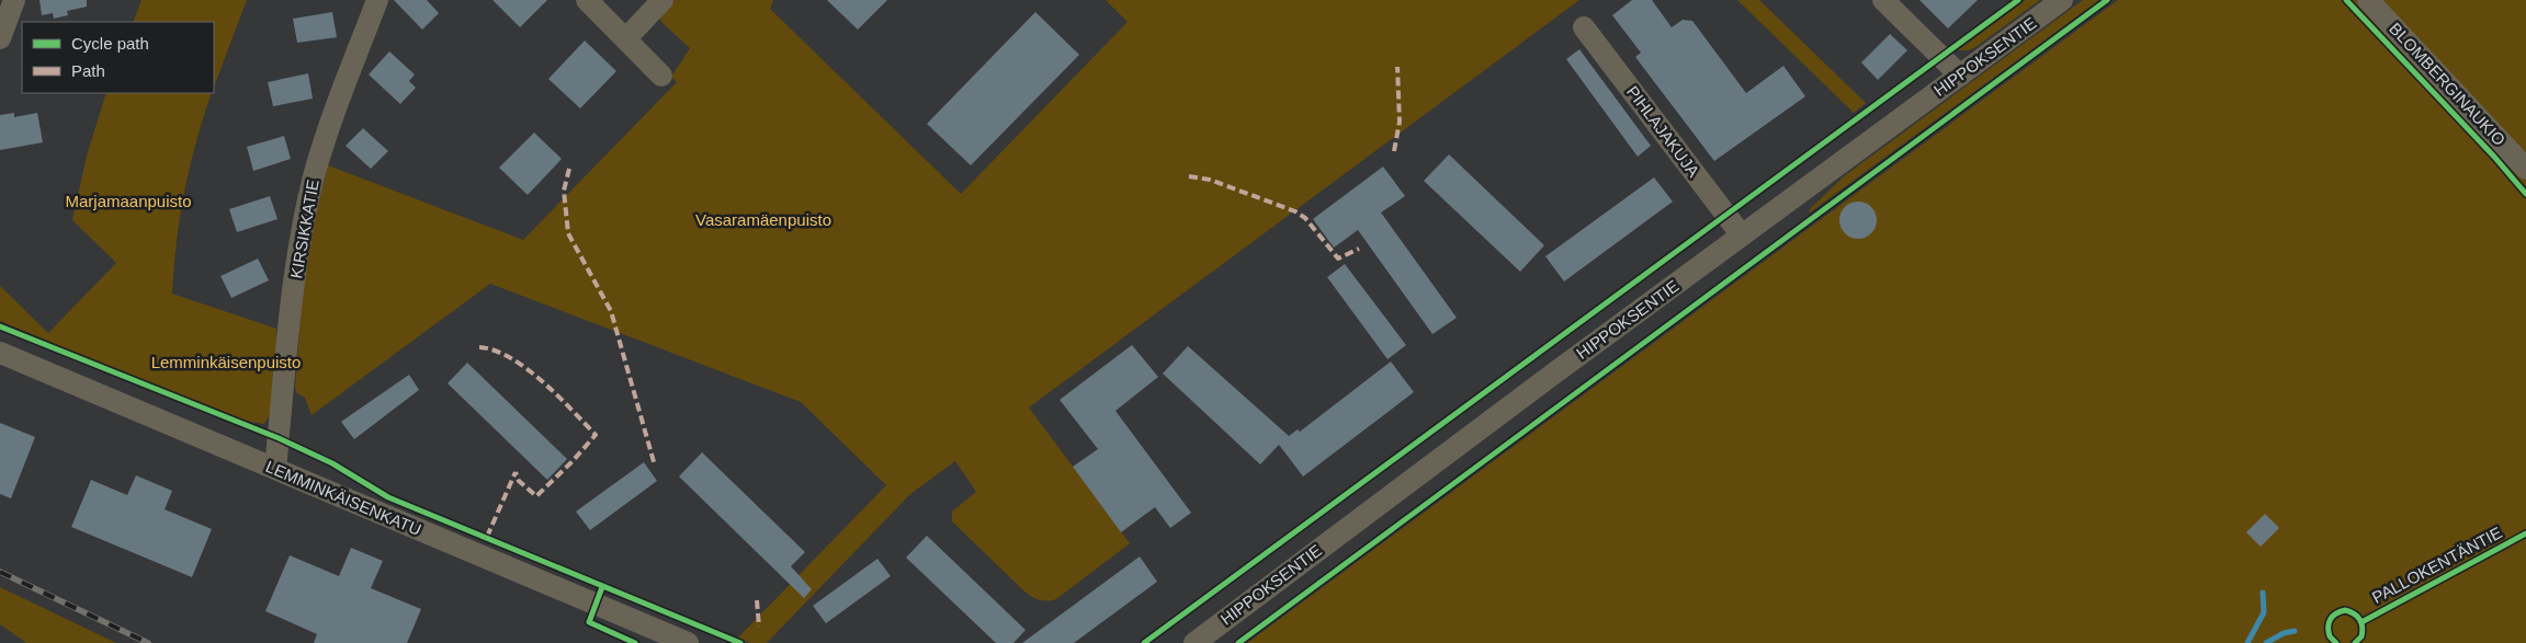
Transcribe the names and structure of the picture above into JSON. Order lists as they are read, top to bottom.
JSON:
{
  "streets": {
    "street": [
      "HIPPOKSENTIE",
      "BLOMBERGINAUKIO",
      "PIHLAJAKUJA",
      "KIRSIKKATIE",
      "LEMMINKÄISENKATU"
    ],
    "cycle path": ["PALLOKENTÄNTIE"]
  },
  "crossings": [
    ["HIPPOKSENTIE", "PIHLAJAKUJA"],
    ["KIRSIKKATIE", "LEMMINKÄISENKATU"]
  ],
  "parks": ["Marjamaanpuisto", "Vasaramäenpuisto", "Lemminkäisenpuisto"],
  "legend": ["Cycle path", "Path"]
}
